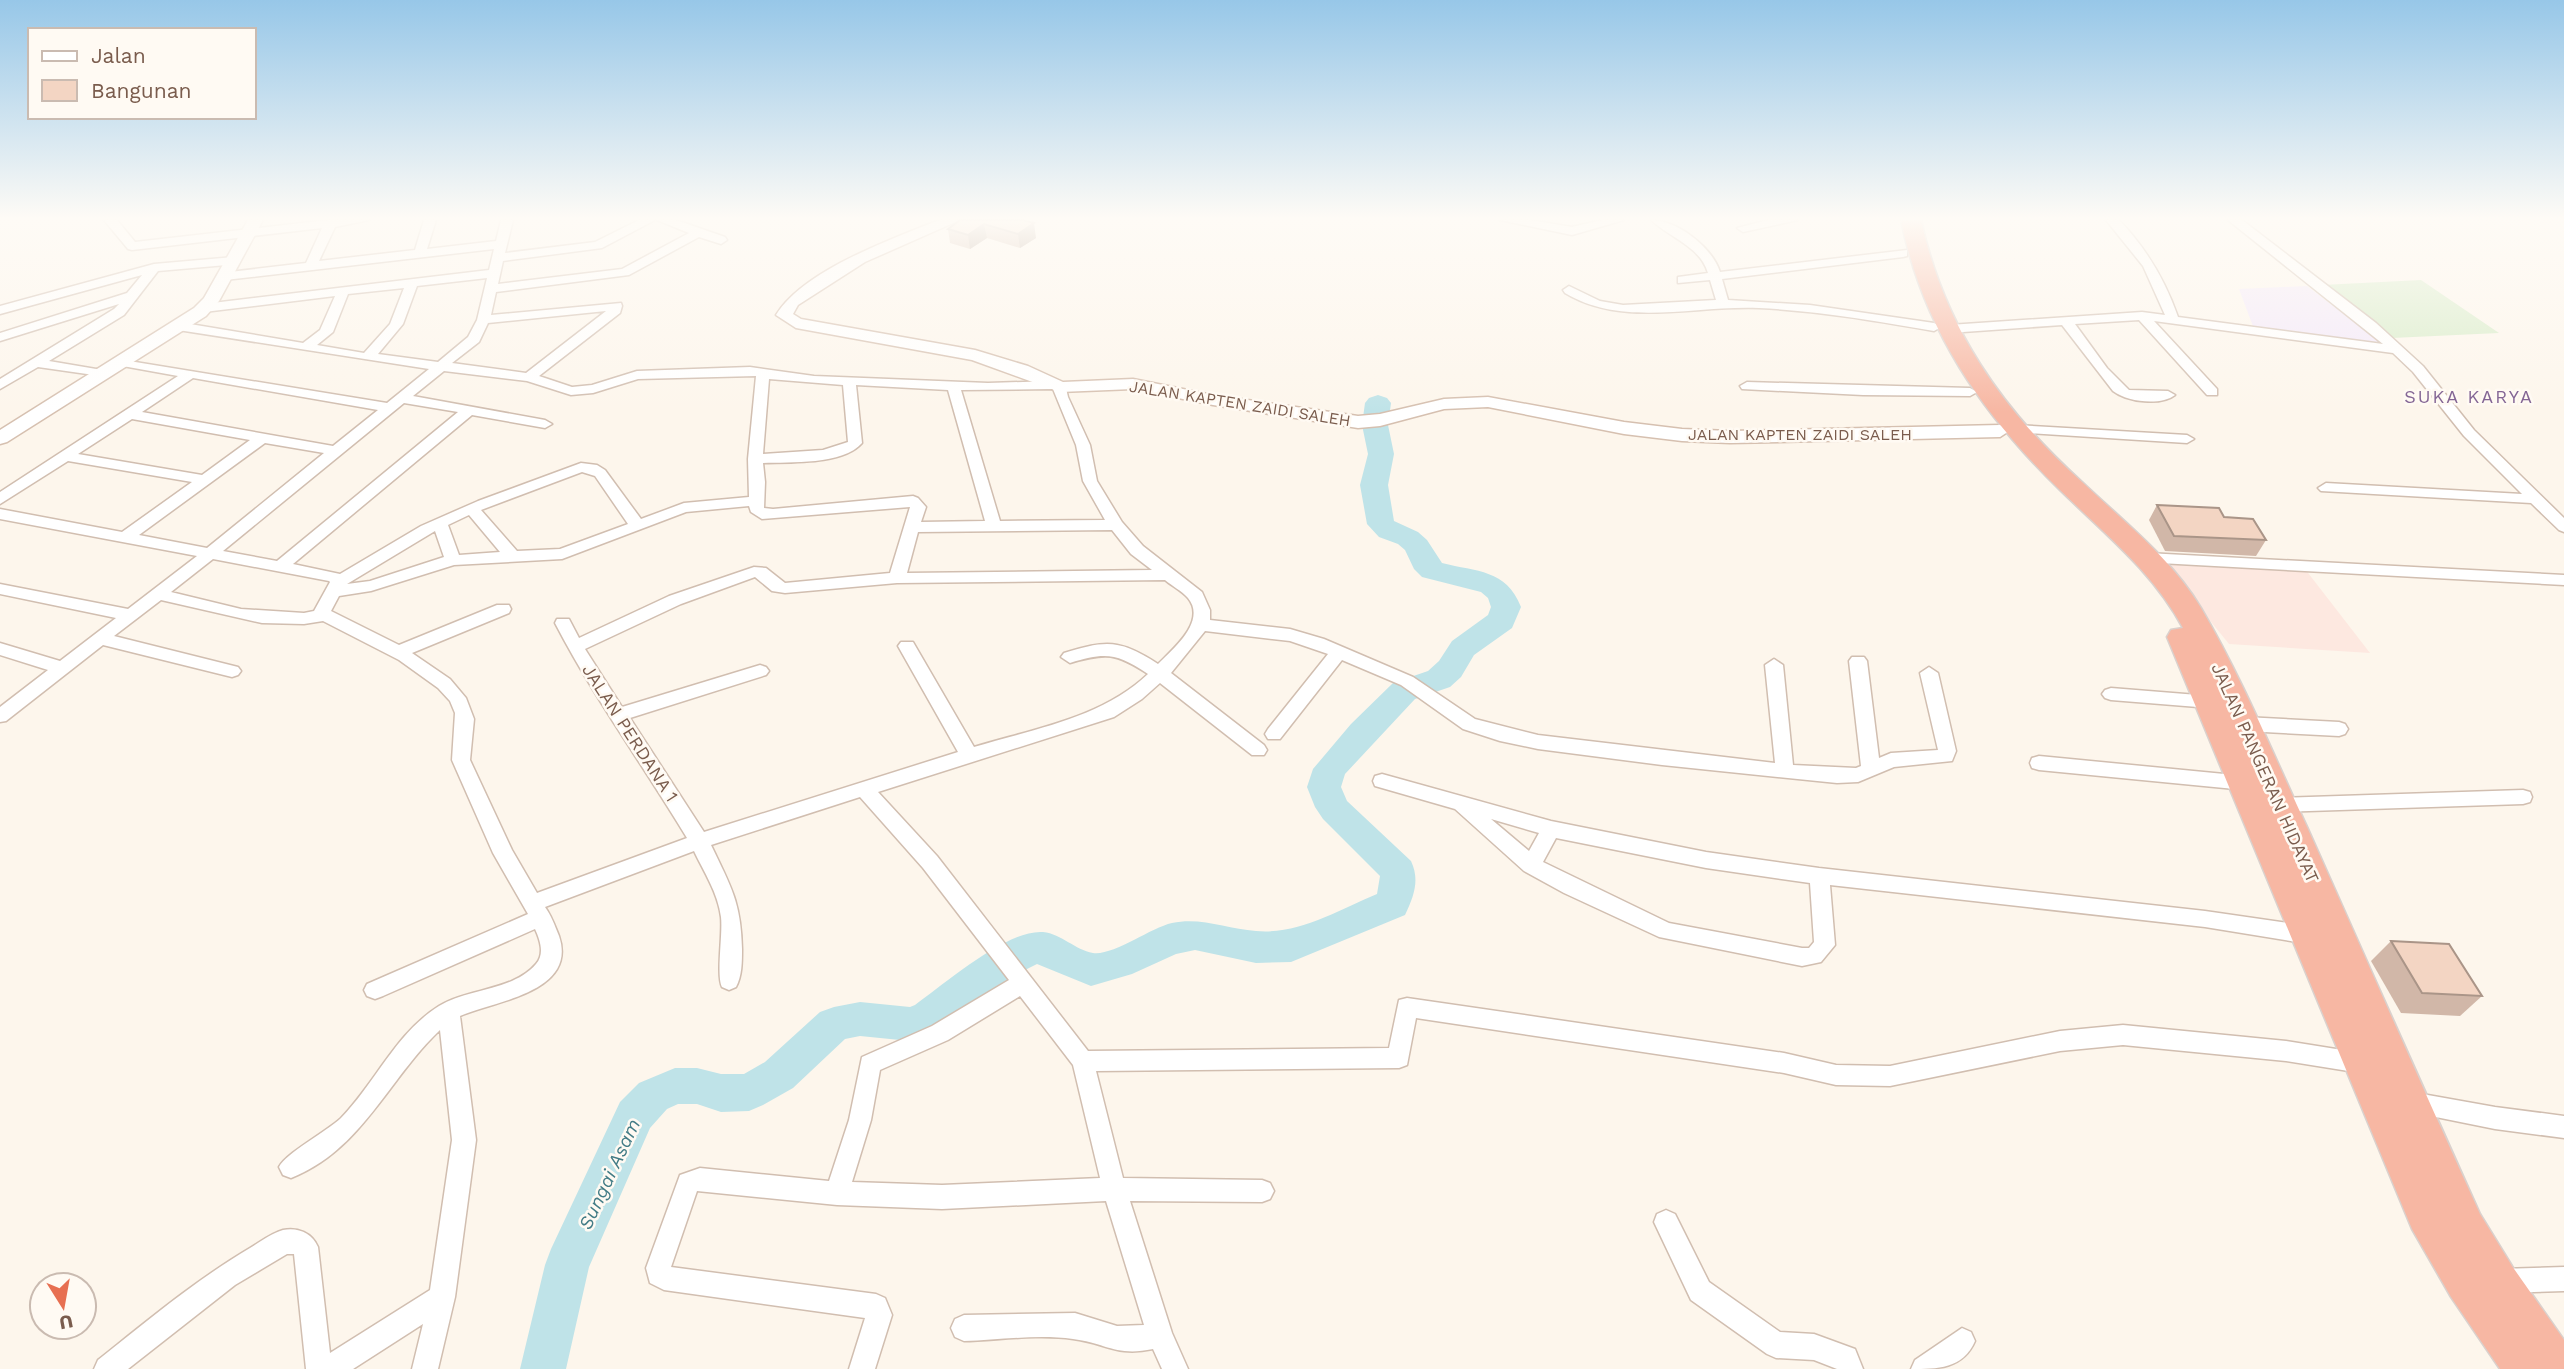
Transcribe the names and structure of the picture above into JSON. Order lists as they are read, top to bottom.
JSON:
{
  "streets": {
    "highway": ["JALAN PANGERAN HIDAYAT"],
    "street": ["JALAN KAPTEN ZAIDI SALEH", "JALAN PERDANA 1"]
  },
  "crossings": [
    ["JALAN KAPTEN ZAIDI SALEH", "JALAN PANGERAN HIDAYAT"]
  ],
  "districts": ["SUKA KARYA"],
  "water": ["Sungai Asam"],
  "legend": ["Jalan", "Bangunan"],
  "north": "bottom"
}
